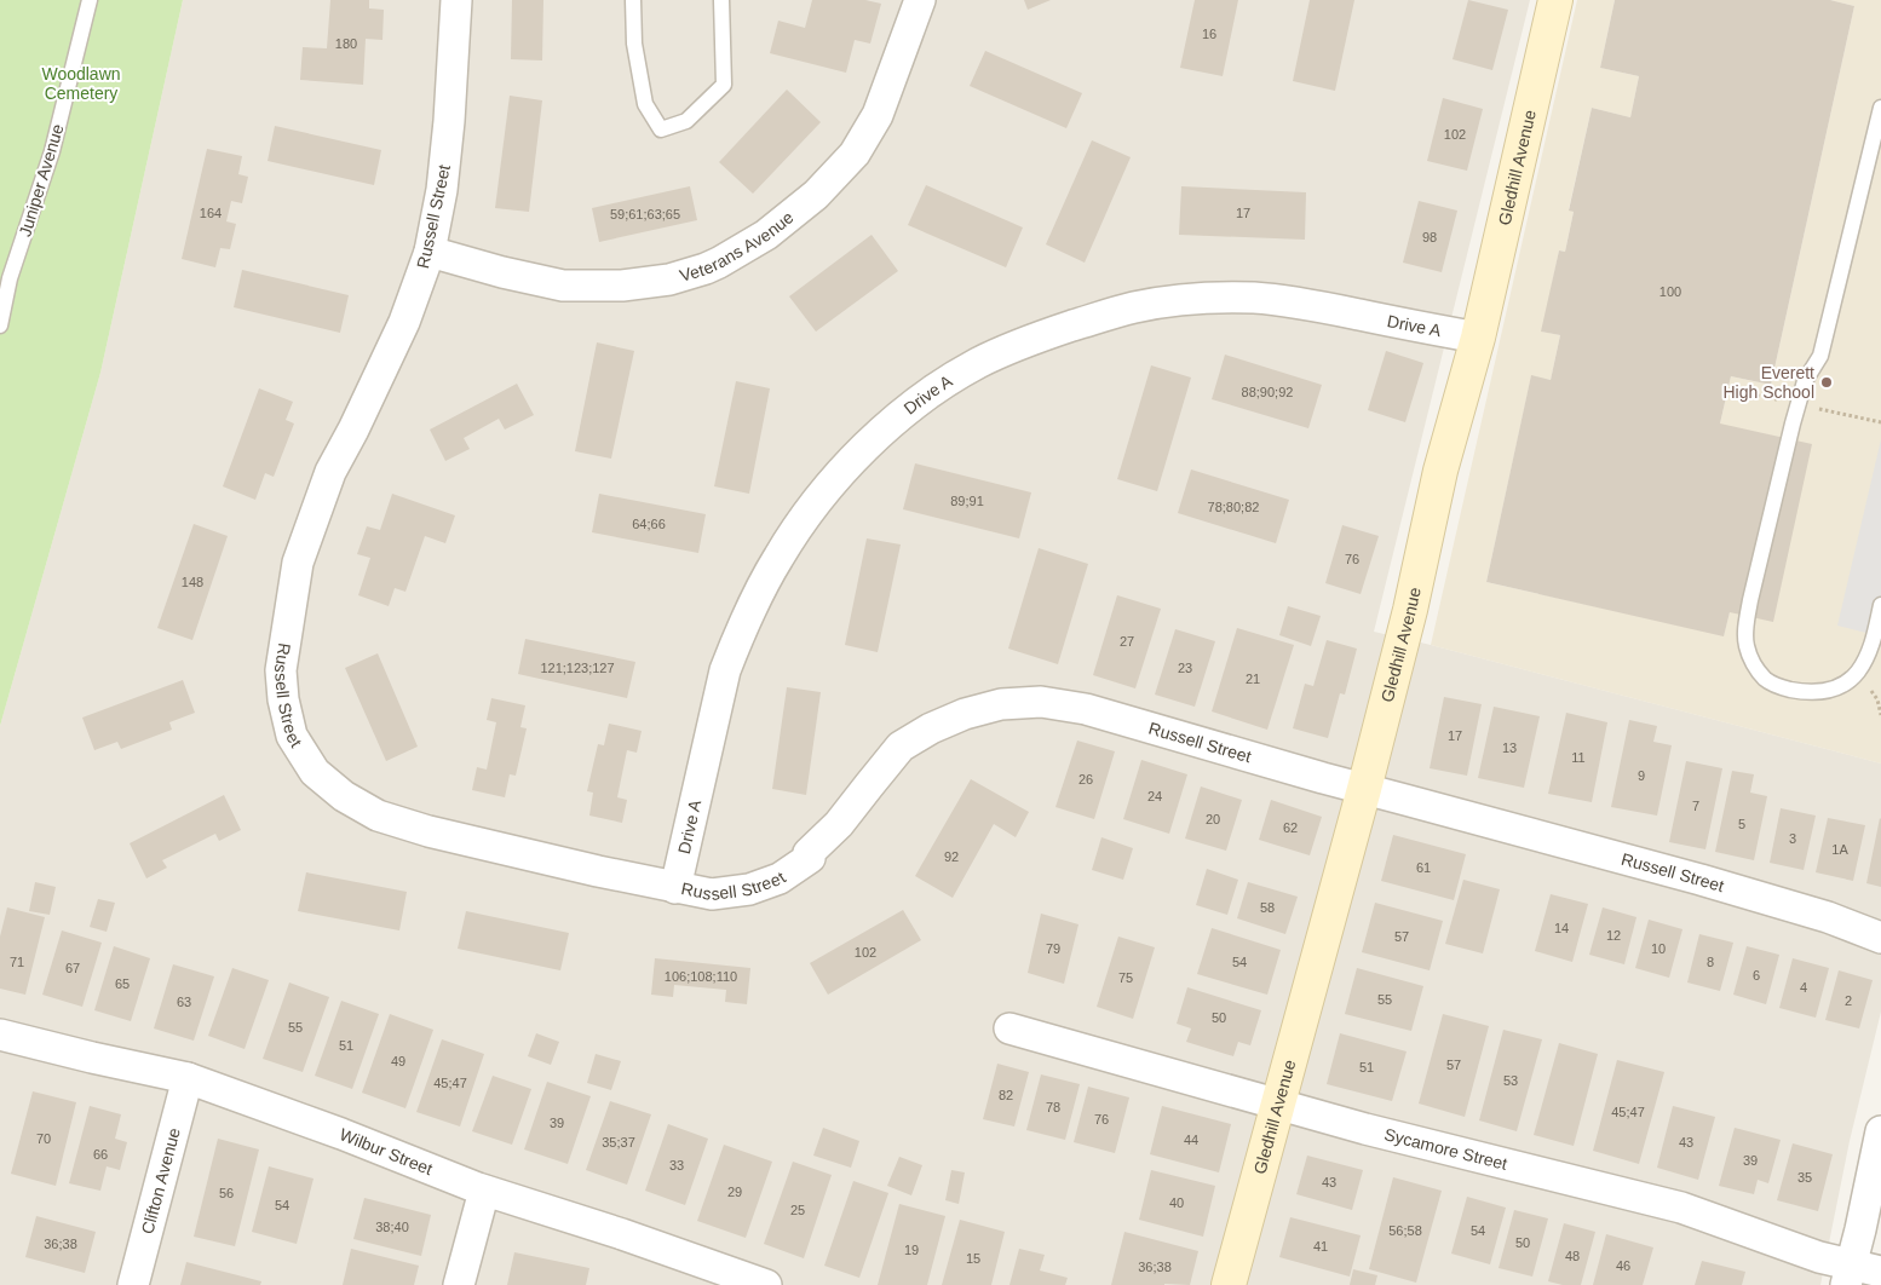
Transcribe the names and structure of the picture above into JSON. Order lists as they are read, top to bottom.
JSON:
{
  "streets": {
    "street": [
      "Gledhill Avenue",
      "Russell Street",
      "Veterans Avenue",
      "Drive A",
      "Sycamore Street",
      "Wilbur Street",
      "Clifton Avenue"
    ],
    "lane": ["Juniper Avenue"]
  },
  "crossings": [
    ["Gledhill Avenue", "Russell Street"],
    ["Gledhill Avenue", "Drive A"],
    ["Gledhill Avenue", "Sycamore Street"],
    ["Russell Street", "Veterans Avenue"],
    ["Russell Street", "Drive A"],
    ["Wilbur Street", "Clifton Avenue"]
  ],
  "parks": ["Woodlawn Cemetery"],
  "places": ["Everett High School"],
  "house_numbers": [
    "16",
    "180",
    "102",
    "164",
    "17",
    "59;61;63;65",
    "98",
    "100",
    "88;90;92",
    "89;91",
    "78;80;82",
    "64;66",
    "76",
    "148",
    "27",
    "121;123;127",
    "23",
    "21",
    "17",
    "13",
    "11",
    "9",
    "26",
    "24",
    "7",
    "20",
    "5",
    "62",
    "3",
    "1A",
    "92",
    "61",
    "58",
    "14",
    "12",
    "57",
    "79",
    "10",
    "102",
    "71",
    "54",
    "8",
    "67",
    "6",
    "106;108;110",
    "75",
    "65",
    "4",
    "55",
    "2",
    "63",
    "50",
    "55",
    "51",
    "49",
    "57",
    "51",
    "53",
    "45;47",
    "82",
    "78",
    "45;47",
    "76",
    "39",
    "70",
    "44",
    "35;37",
    "43",
    "66",
    "39",
    "33",
    "35",
    "43",
    "29",
    "56",
    "40",
    "54",
    "25",
    "38;40",
    "56;58",
    "54",
    "50",
    "36;38",
    "41",
    "19",
    "48",
    "15",
    "46",
    "36;38"
  ]
}
